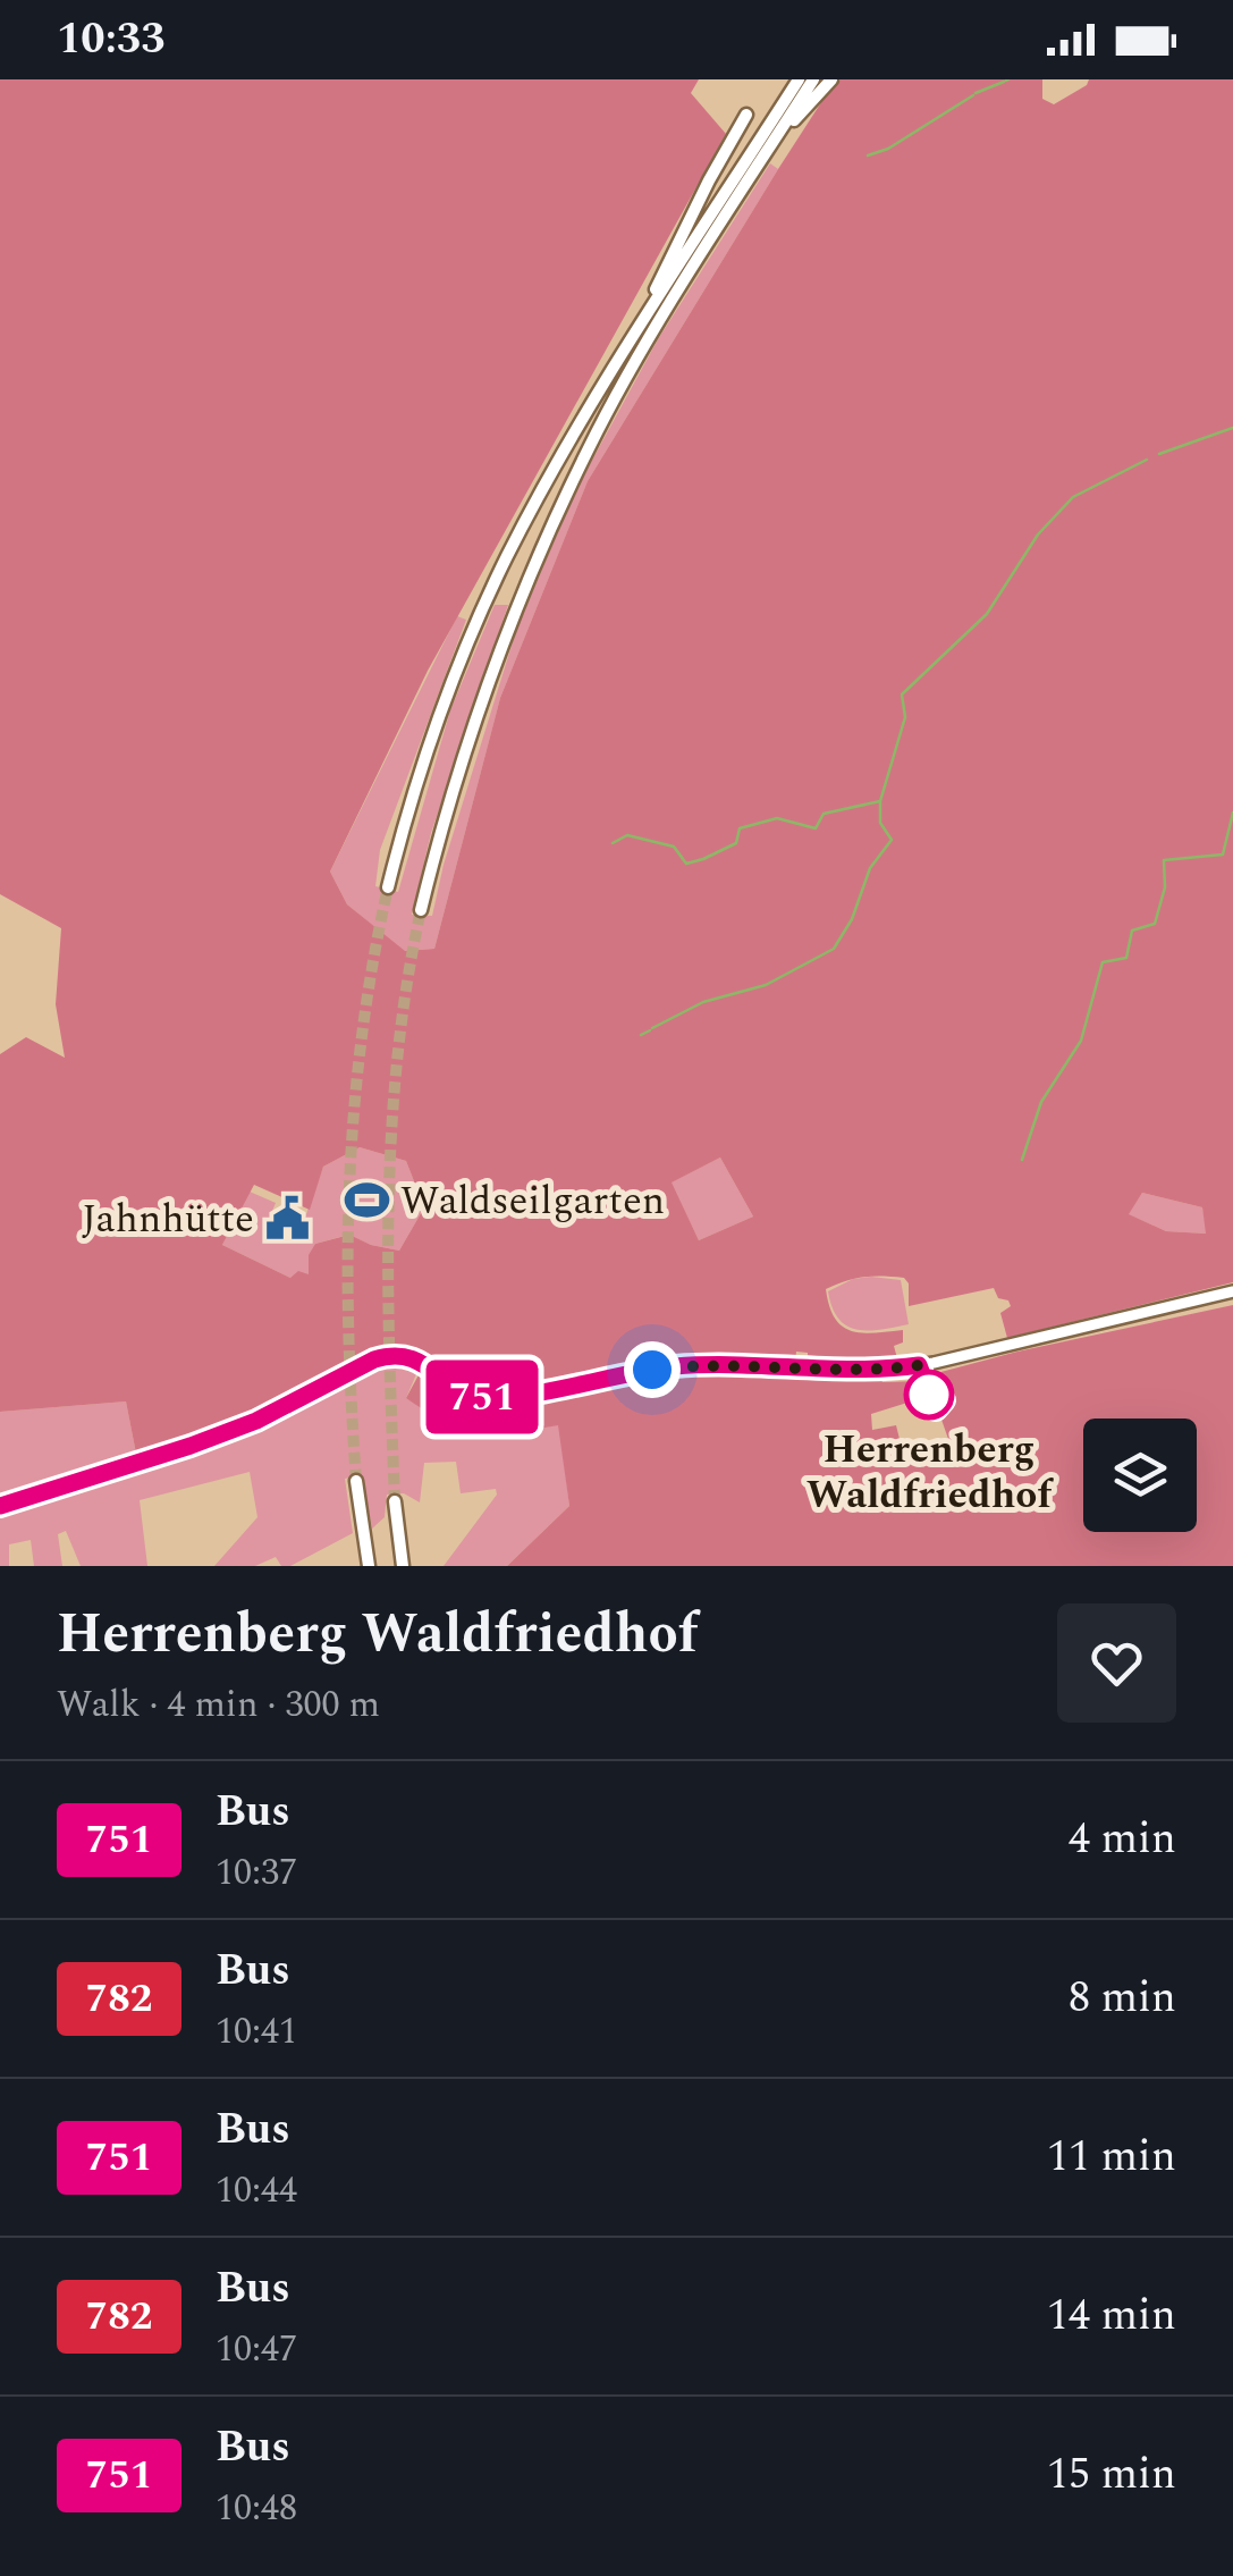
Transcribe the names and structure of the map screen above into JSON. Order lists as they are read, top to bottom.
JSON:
{
  "places": {
    "sports": ["Waldseilgarten"],
    "public building": ["Jahnhütte"],
    "other": ["Herrenberg Waldfriedhof"]
  },
  "lines": ["bus line 751"],
  "page": {
    "status": "10:33",
    "on_map": "751",
    "heading": ["Herrenberg Waldfriedhof", "Walk · 4 min · 300 m"],
    "list": [
      {
        "mark": "751",
        "name": "Bus",
        "note": "10:37",
        "value": "4 min"
      },
      {
        "mark": "782",
        "name": "Bus",
        "note": "10:41",
        "value": "8 min"
      },
      {
        "mark": "751",
        "name": "Bus",
        "note": "10:44",
        "value": "11 min"
      },
      {
        "mark": "782",
        "name": "Bus",
        "note": "10:47",
        "value": "14 min"
      },
      {
        "mark": "751",
        "name": "Bus",
        "note": "10:48",
        "value": "15 min"
      }
    ]
  }
}
